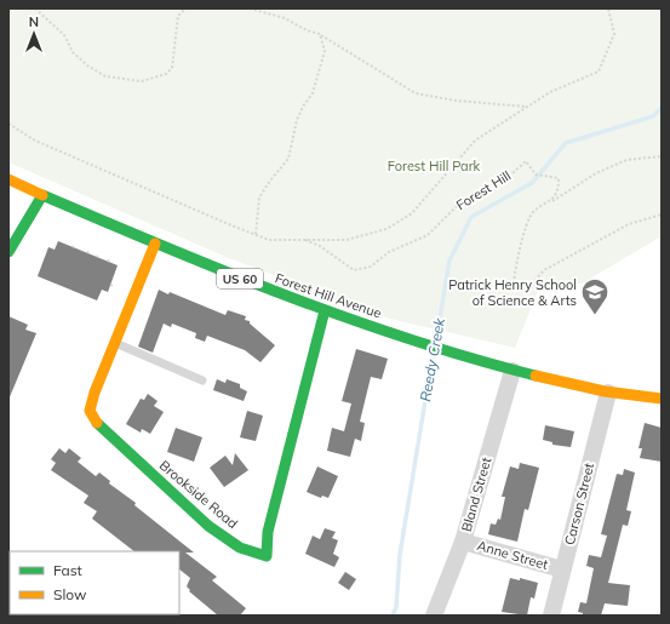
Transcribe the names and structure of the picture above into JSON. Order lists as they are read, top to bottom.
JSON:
{
  "streets": {
    "main road": ["US 60", "Forest Hill Avenue", "Brookside Road"],
    "street": ["Bland Street", "Carson Street", "Anne Street"],
    "path": ["Forest Hill"]
  },
  "crossings": [
    ["Forest Hill Avenue", "Brookside Road"],
    ["Forest Hill Avenue", "Bland Street"],
    ["Forest Hill Avenue", "Carson Street"],
    ["Bland Street", "Anne Street"],
    ["Carson Street", "Anne Street"]
  ],
  "water": ["Reedy Creek"],
  "parks": ["Forest Hill Park"],
  "places": {
    "school or university": ["Patrick Henry School of Science & Arts"]
  },
  "legend": ["Fast", "Slow"],
  "north": "top"
}
